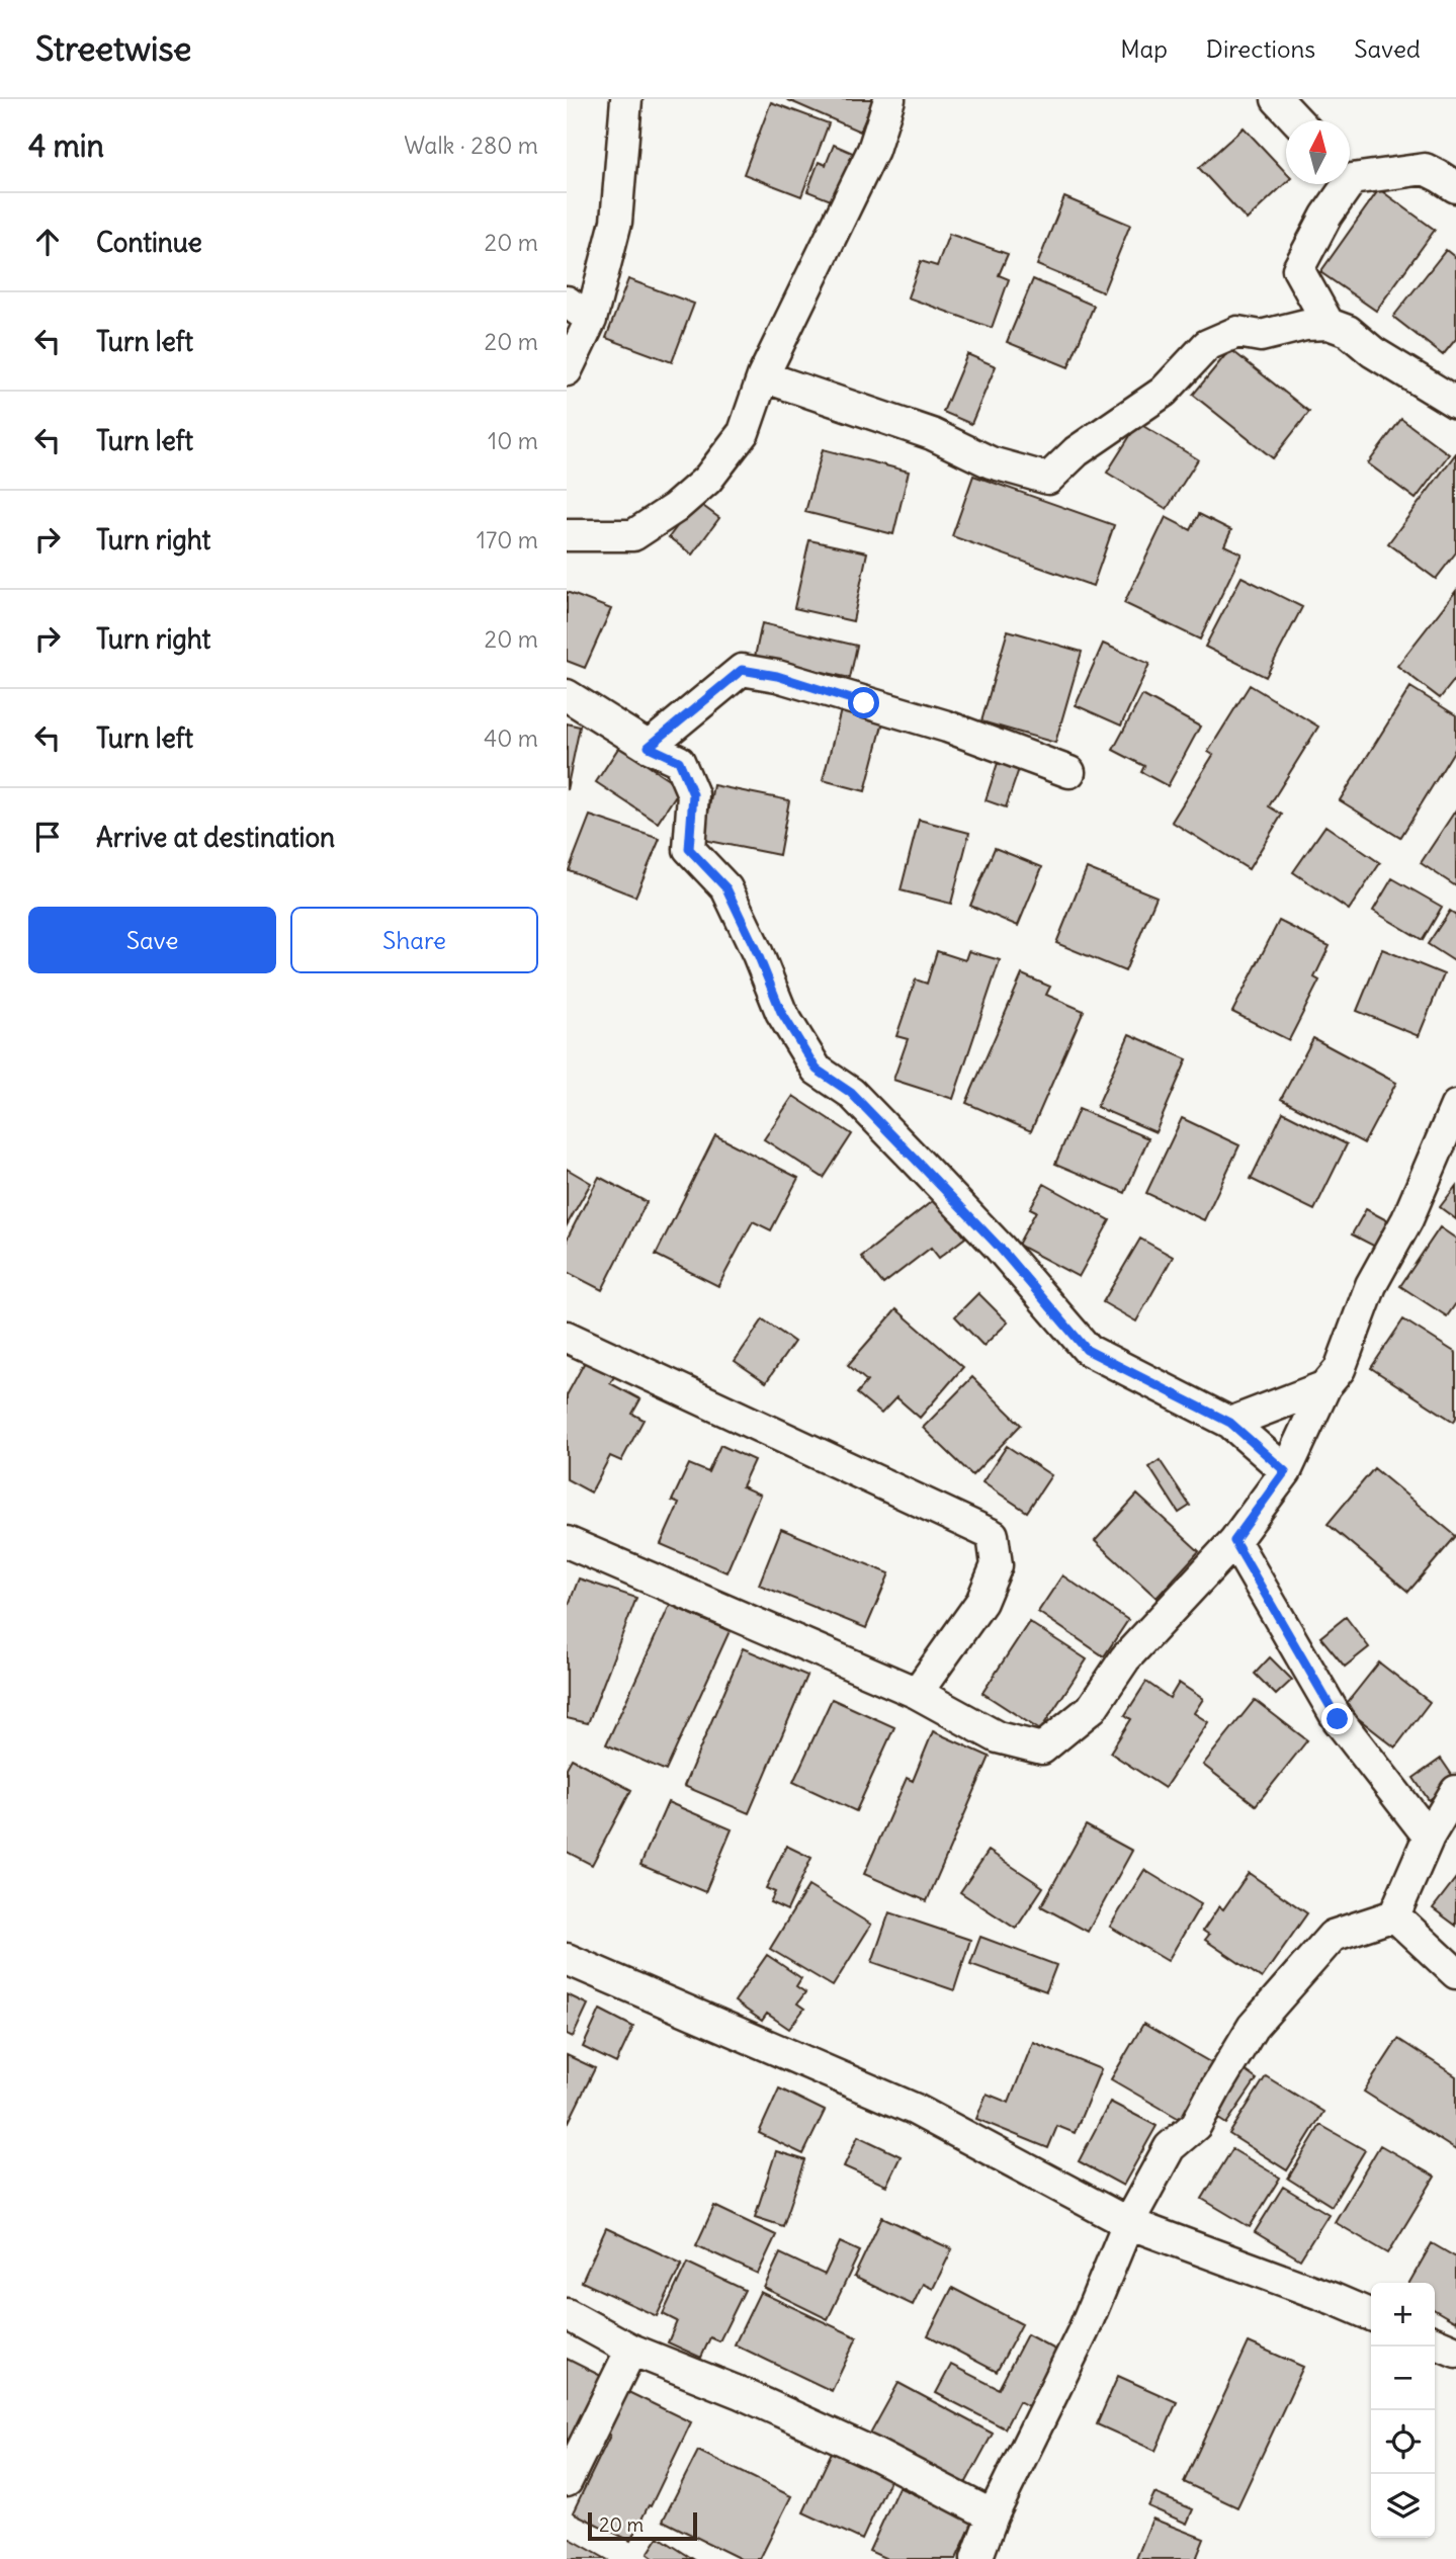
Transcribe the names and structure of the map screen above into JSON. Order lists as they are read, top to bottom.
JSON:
{
  "scale_bar": "20 m",
  "north": "top",
  "page": {
    "header": "Streetwise",
    "nav": ["Map", "Directions", "Saved"],
    "heading": ["4 min", "Walk · 280 m"],
    "list": [
      ["Continue", "20 m"],
      ["Turn left", "20 m"],
      ["Turn left", "10 m"],
      ["Turn right", "170 m"],
      ["Turn right", "20 m"],
      ["Turn left", "40 m"],
      "Arrive at destination"
    ],
    "buttons": ["Save", "Share"],
    "map_buttons": ["+", "−"],
    "scale": "20 m"
  }
}
